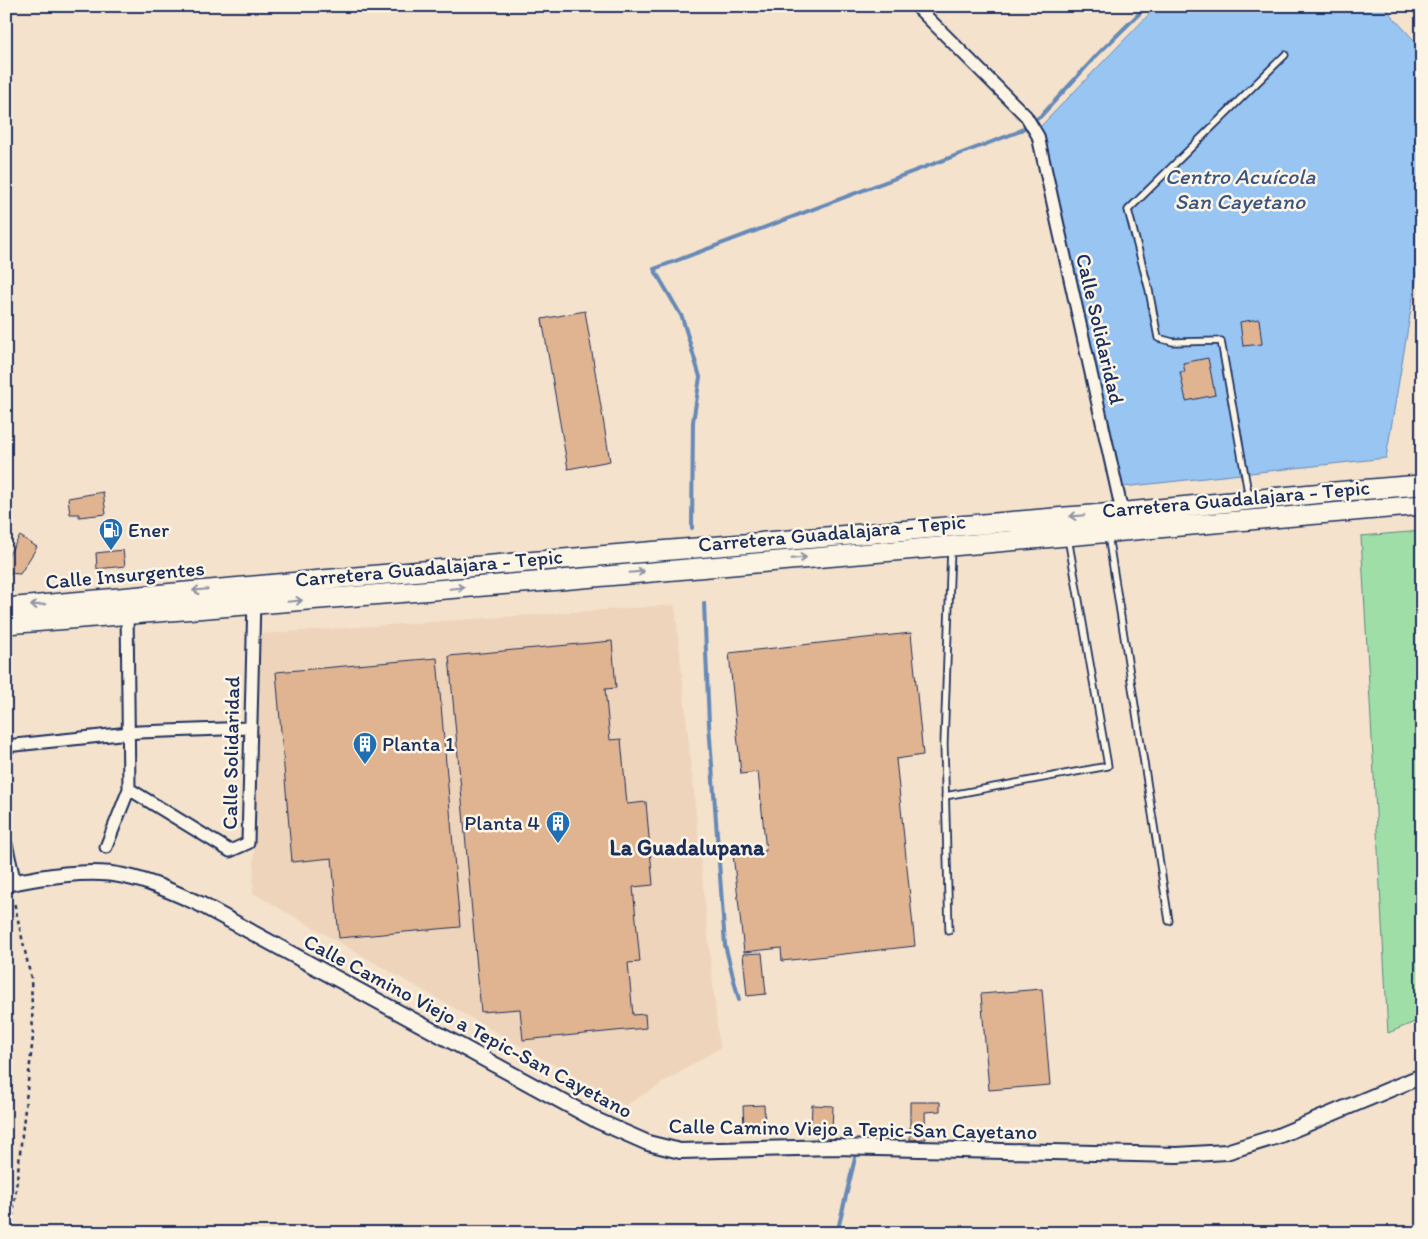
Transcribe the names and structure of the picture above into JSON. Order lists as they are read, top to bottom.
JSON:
{
  "streets": {
    "highway": ["Carretera Guadalajara - Tepic", "Calle Insurgentes"],
    "street": ["Calle Solidaridad", "Calle Camino Viejo a Tepic-San Cayetano"]
  },
  "crossings": [
    ["Calle Solidaridad", "Carretera Guadalajara - Tepic"],
    ["Calle Solidaridad", "Calle Insurgentes"],
    ["Carretera Guadalajara - Tepic", "Calle Insurgentes"]
  ],
  "districts": ["La Guadalupana"],
  "water": ["Centro Acuícola San Cayetano"],
  "places": {
    "fuel station": ["Ener"],
    "building": ["Planta 1", "Planta 4"]
  }
}
